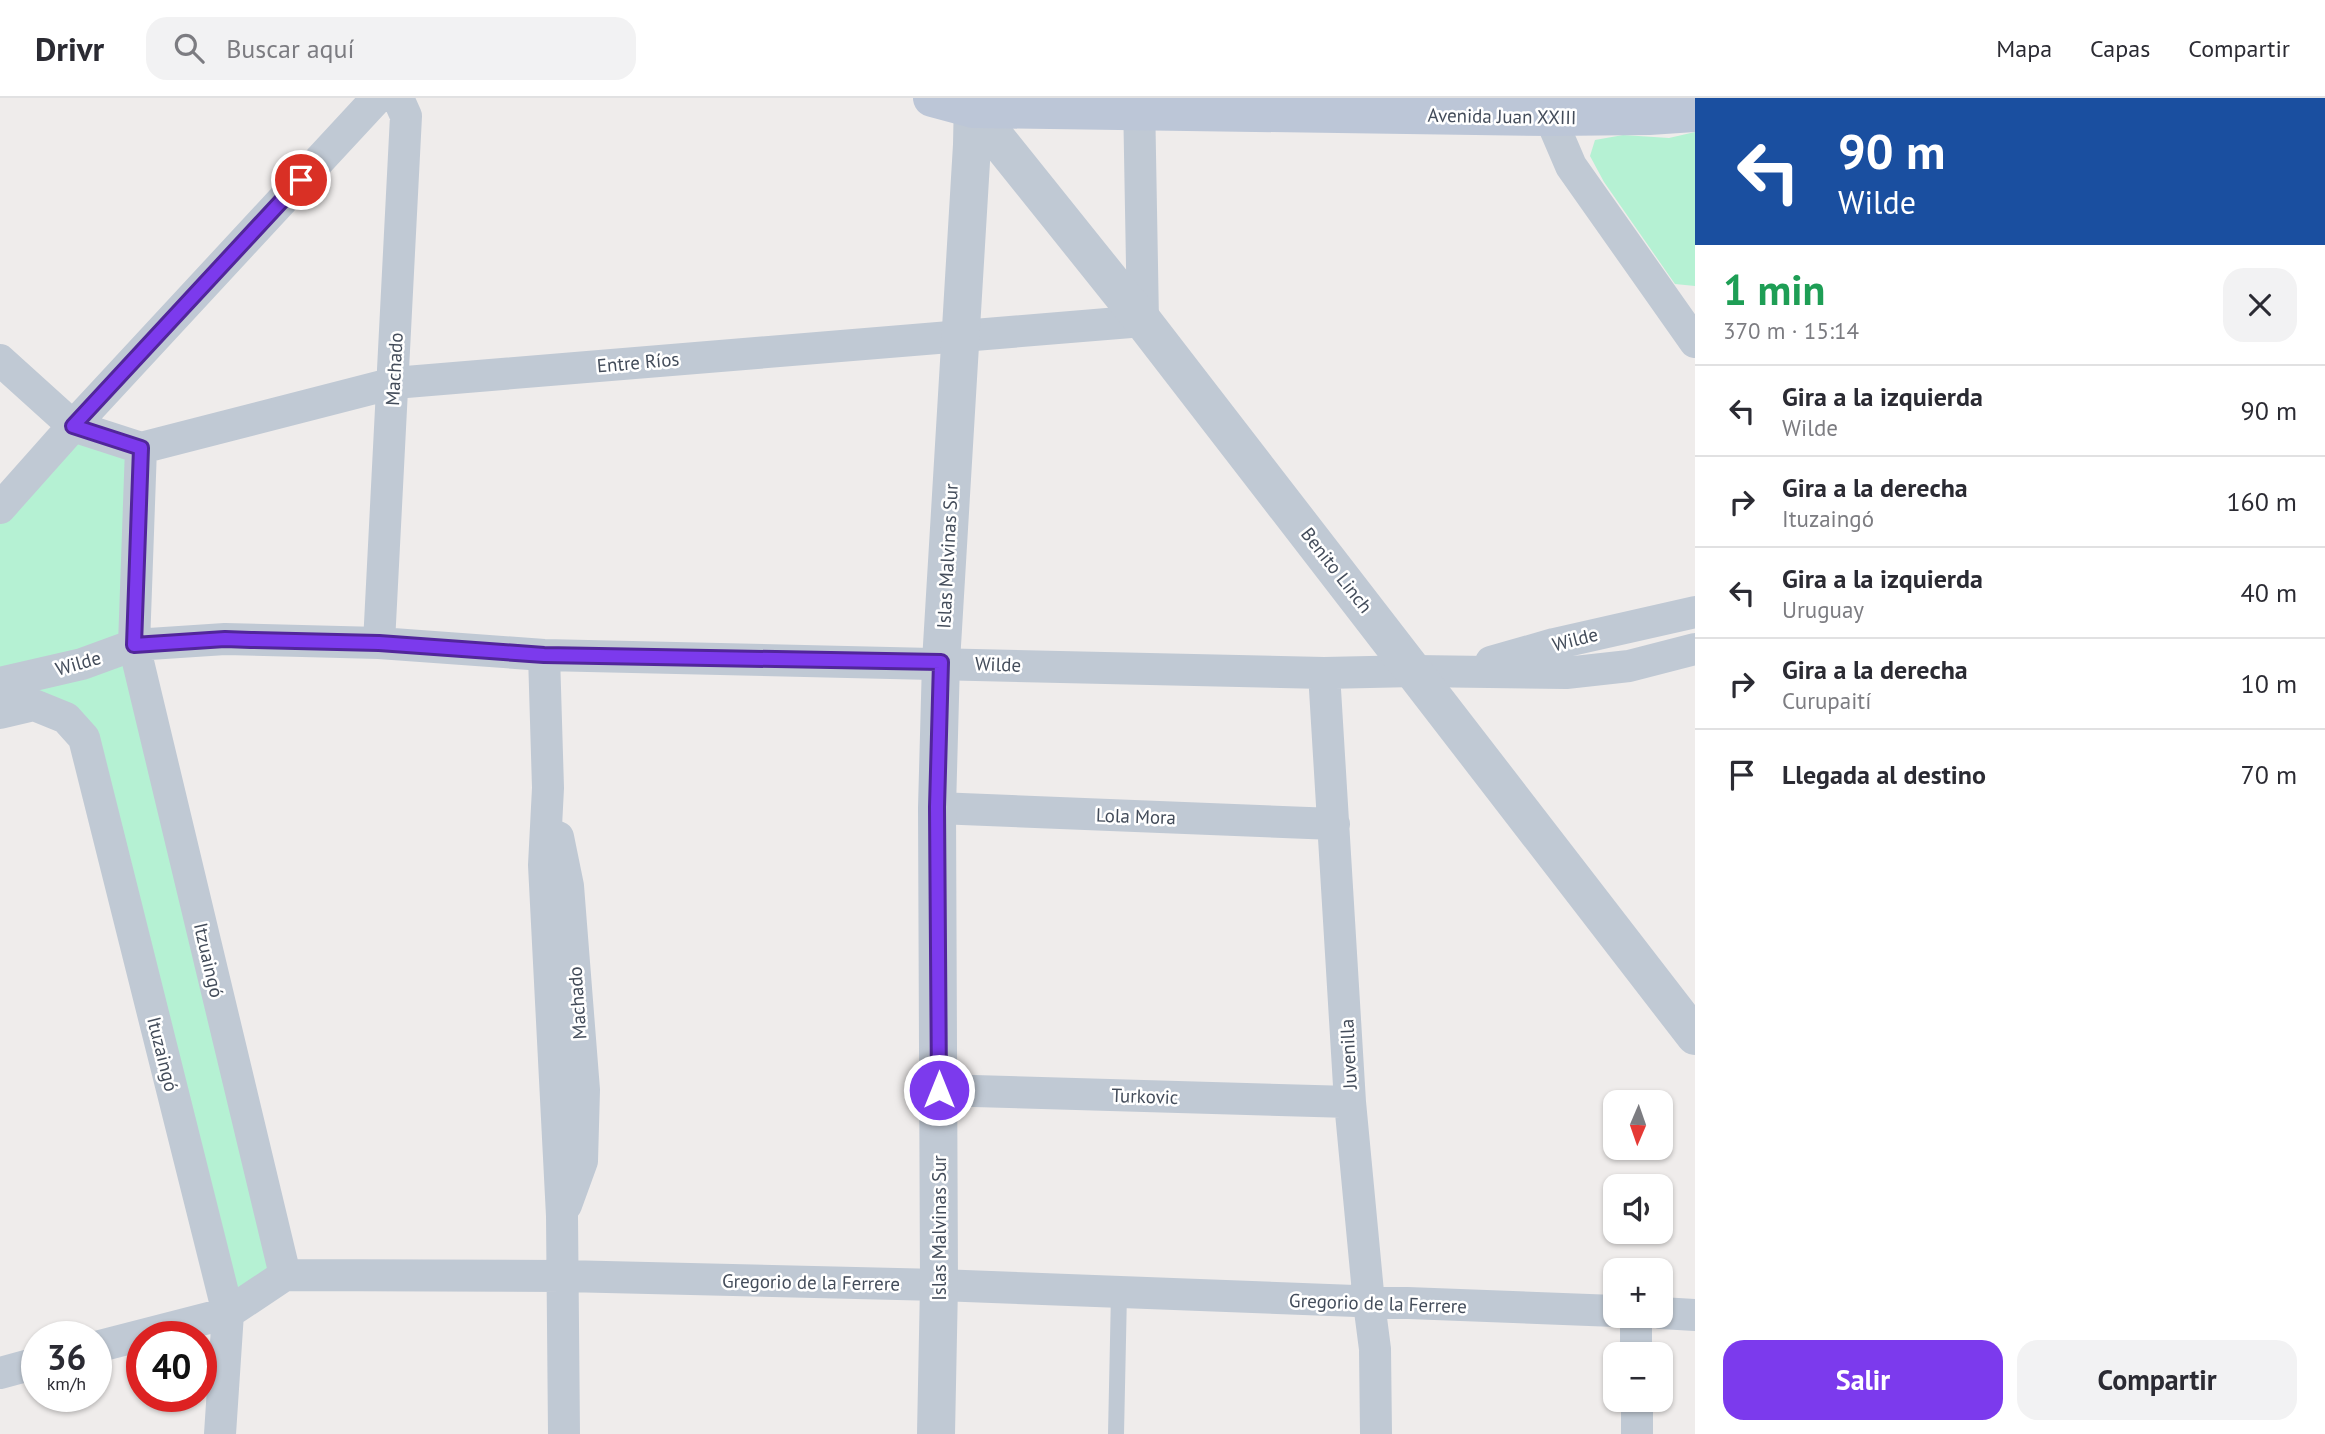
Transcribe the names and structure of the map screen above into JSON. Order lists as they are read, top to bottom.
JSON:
{
  "streets": {
    "main road": ["Avenida Juan XXIII"],
    "street": [
      "Entre Ríos",
      "Machado",
      "Islas Malvinas Sur",
      "Benito Linch",
      "Wilde",
      "Lola Mora",
      "Itzuaingó",
      "Ituzaingó",
      "Juvenilla",
      "Turkovic",
      "Gregorio de la Ferrere"
    ]
  },
  "crossings": [
    ["Avenida Juan XXIII", "Islas Malvinas Sur"],
    ["Avenida Juan XXIII", "Benito Linch"],
    ["Entre Ríos", "Machado"],
    ["Entre Ríos", "Islas Malvinas Sur"],
    ["Entre Ríos", "Benito Linch"],
    ["Machado", "Wilde"],
    ["Machado", "Gregorio de la Ferrere"],
    ["Islas Malvinas Sur", "Benito Linch"],
    ["Islas Malvinas Sur", "Wilde"],
    ["Islas Malvinas Sur", "Lola Mora"],
    ["Islas Malvinas Sur", "Turkovic"],
    ["Islas Malvinas Sur", "Gregorio de la Ferrere"],
    ["Benito Linch", "Wilde"],
    ["Wilde", "Itzuaingó"],
    ["Wilde", "Juvenilla"],
    ["Lola Mora", "Juvenilla"],
    ["Itzuaingó", "Gregorio de la Ferrere"],
    ["Juvenilla", "Turkovic"],
    ["Juvenilla", "Gregorio de la Ferrere"]
  ],
  "north": "bottom",
  "page": {
    "header": "Drivr",
    "search": "Buscar aquí",
    "nav": ["Mapa", "Capas", "Compartir"],
    "turn": ["90 m", "Wilde"],
    "heading": ["1 min", "370 m · 15:14"],
    "list": [
      {
        "name": "Gira a la izquierda",
        "note": "Wilde",
        "value": "90 m"
      },
      {
        "name": "Gira a la derecha",
        "note": "Ituzaingó",
        "value": "160 m"
      },
      {
        "name": "Gira a la izquierda",
        "note": "Uruguay",
        "value": "40 m"
      },
      {
        "name": "Gira a la derecha",
        "note": "Curupaití",
        "value": "10 m"
      },
      {
        "name": "Llegada al destino",
        "value": "70 m"
      }
    ],
    "map_buttons": ["+", "−"],
    "speed": "36 km/h",
    "limit": "40",
    "buttons": ["Salir", "Compartir"]
  }
}
